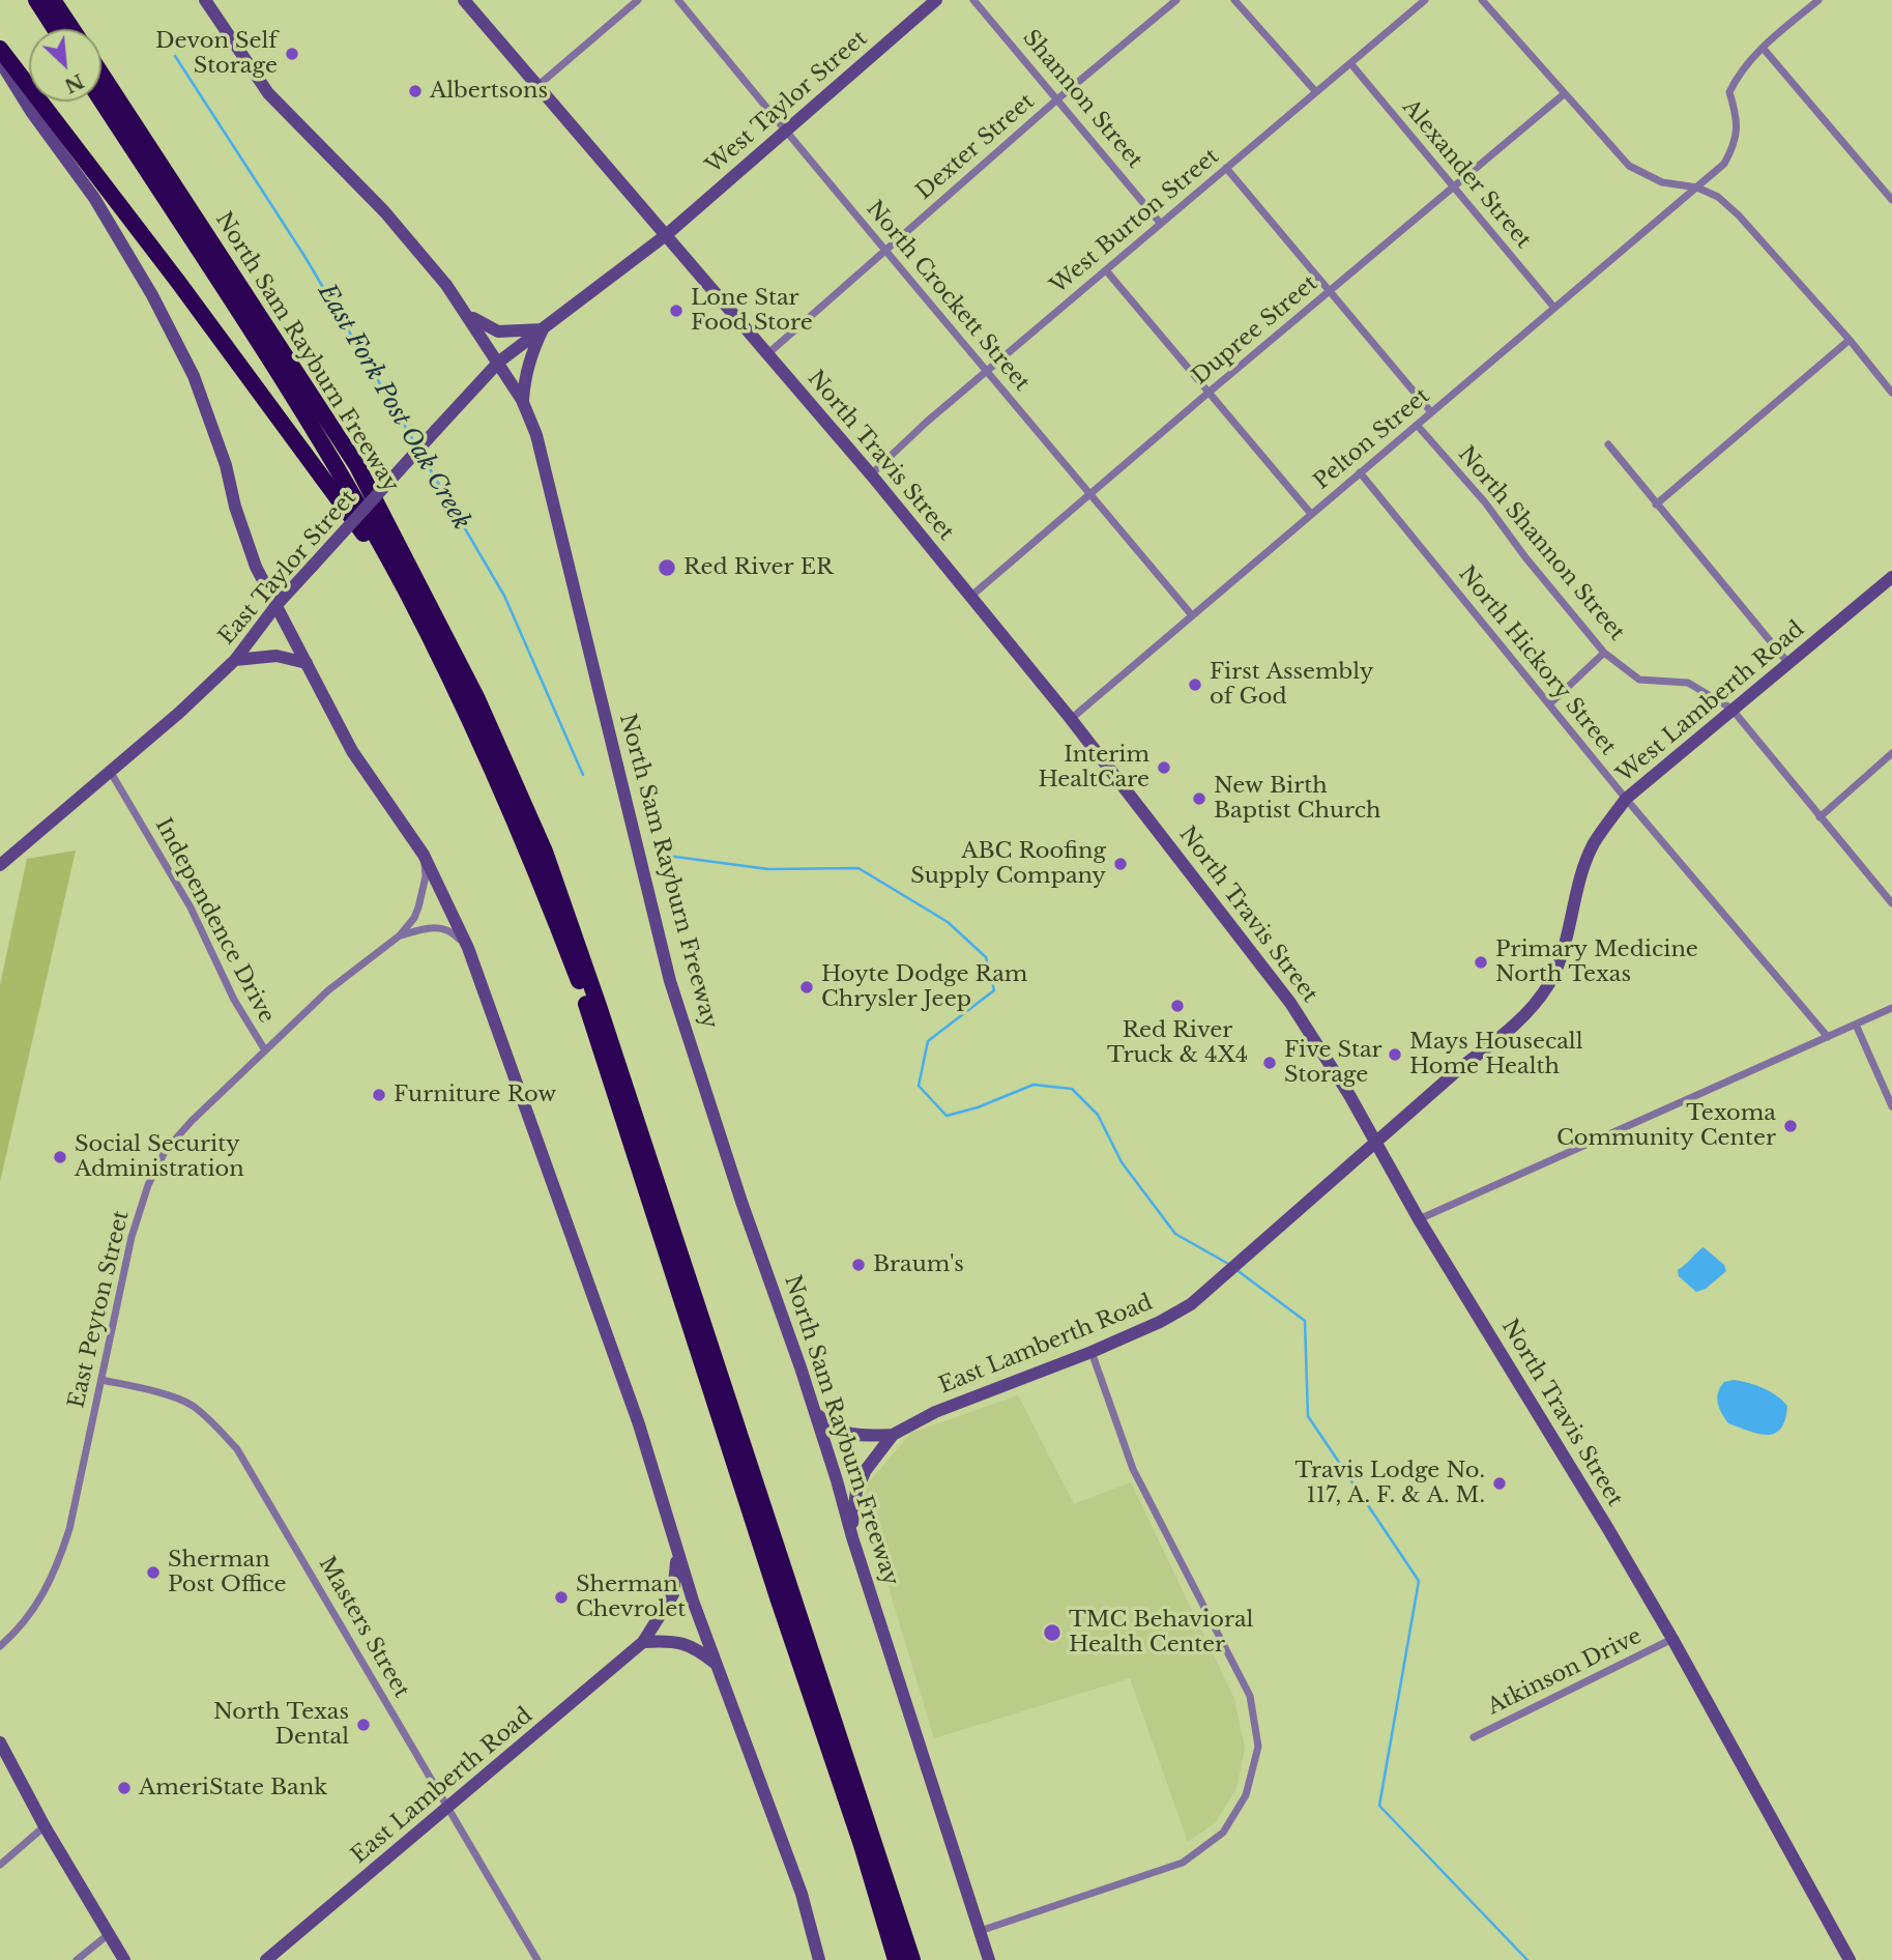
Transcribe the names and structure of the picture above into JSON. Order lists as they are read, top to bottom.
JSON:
{
  "streets": {
    "highway": ["North Sam Rayburn Freeway"],
    "main road": [
      "West Taylor Street",
      "North Travis Street",
      "East Taylor Street",
      "West Lamberth Road",
      "East Lamberth Road"
    ],
    "street": [
      "Shannon Street",
      "Dexter Street",
      "Alexander Street",
      "West Burton Street",
      "North Crockett Street",
      "Dupree Street",
      "Pelton Street",
      "North Shannon Street",
      "North Hickory Street",
      "Independence Drive",
      "East Peyton Street",
      "Masters Street",
      "Atkinson Drive"
    ]
  },
  "crossings": [
    ["Shannon Street", "Dexter Street"],
    ["Shannon Street", "West Burton Street"],
    ["West Taylor Street", "North Crockett Street"],
    ["West Taylor Street", "North Travis Street"],
    ["West Taylor Street", "East Taylor Street"],
    ["Dexter Street", "North Crockett Street"],
    ["Dexter Street", "North Travis Street"],
    ["Alexander Street", "West Burton Street"],
    ["Alexander Street", "Dupree Street"],
    ["Alexander Street", "Pelton Street"],
    ["West Burton Street", "North Crockett Street"],
    ["West Burton Street", "North Travis Street"],
    ["North Crockett Street", "Dupree Street"],
    ["North Crockett Street", "Pelton Street"],
    ["Dupree Street", "North Travis Street"],
    ["North Sam Rayburn Freeway", "East Taylor Street"],
    ["Pelton Street", "North Travis Street"],
    ["Pelton Street", "North Shannon Street"],
    ["Pelton Street", "North Hickory Street"],
    ["North Travis Street", "East Taylor Street"],
    ["North Travis Street", "West Lamberth Road"],
    ["North Travis Street", "East Lamberth Road"],
    ["North Travis Street", "Atkinson Drive"],
    ["North Shannon Street", "West Lamberth Road"],
    ["East Taylor Street", "Independence Drive"],
    ["North Hickory Street", "West Lamberth Road"],
    ["West Lamberth Road", "East Lamberth Road"],
    ["Independence Drive", "East Peyton Street"],
    ["East Peyton Street", "Masters Street"],
    ["East Lamberth Road", "Masters Street"]
  ],
  "water": ["East Fork Post Oak Creek"],
  "places": [
    "Devon Self Storage",
    "Albertsons",
    "Lone Star Food Store",
    "Red River ER",
    "First Assembly of God",
    "Interim HealtCare",
    "New Birth Baptist Church",
    "ABC Roofing Supply Company",
    "Primary Medicine North Texas",
    "Hoyte Dodge Ram Chrysler Jeep",
    "Red River Truck & 4X4",
    "Mays Housecall Home Health",
    "Five Star Storage",
    "Furniture Row",
    "Texoma Community Center",
    "Social Security Administration",
    "Braum's",
    "Travis Lodge No. 117, A. F. & A. M.",
    "Sherman Post Office",
    "Sherman Chevrolet",
    "TMC Behavioral Health Center",
    "North Texas Dental",
    "AmeriState Bank"
  ],
  "north": "bottom right"
}
